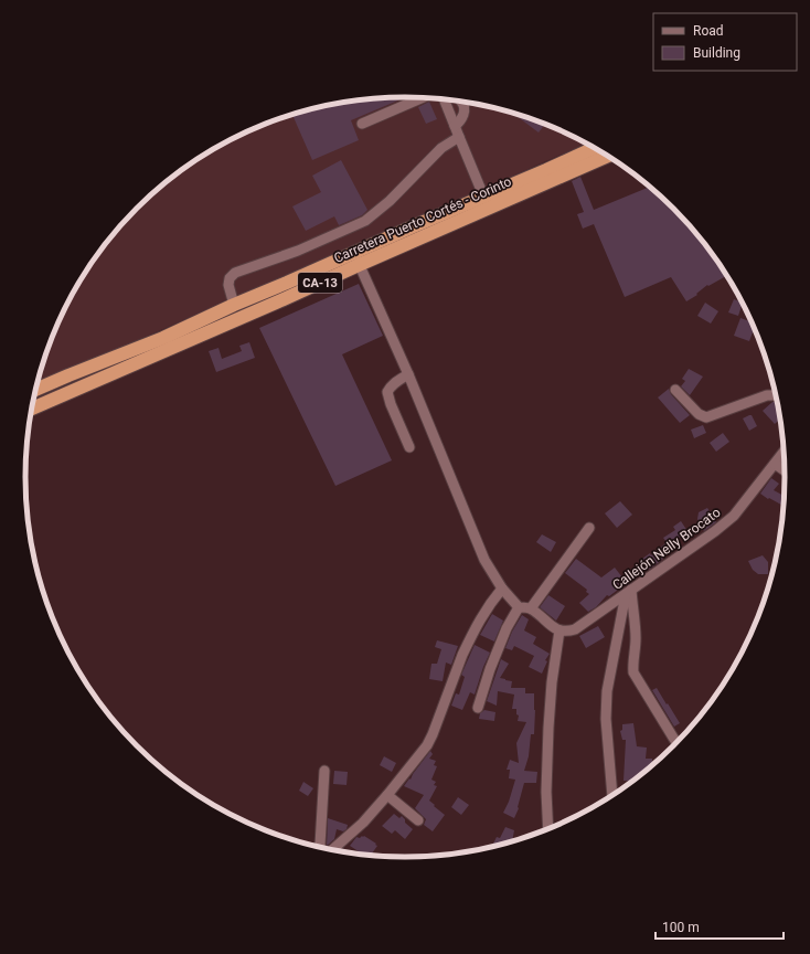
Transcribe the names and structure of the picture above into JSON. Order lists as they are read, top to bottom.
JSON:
{
  "streets": {
    "highway": ["Carretera Puerto Cortés - Corinto", "CA-13"],
    "street": ["Callejón Nelly Brocato"]
  },
  "legend": ["Road", "Building"],
  "scale_bar": "100 m"
}
